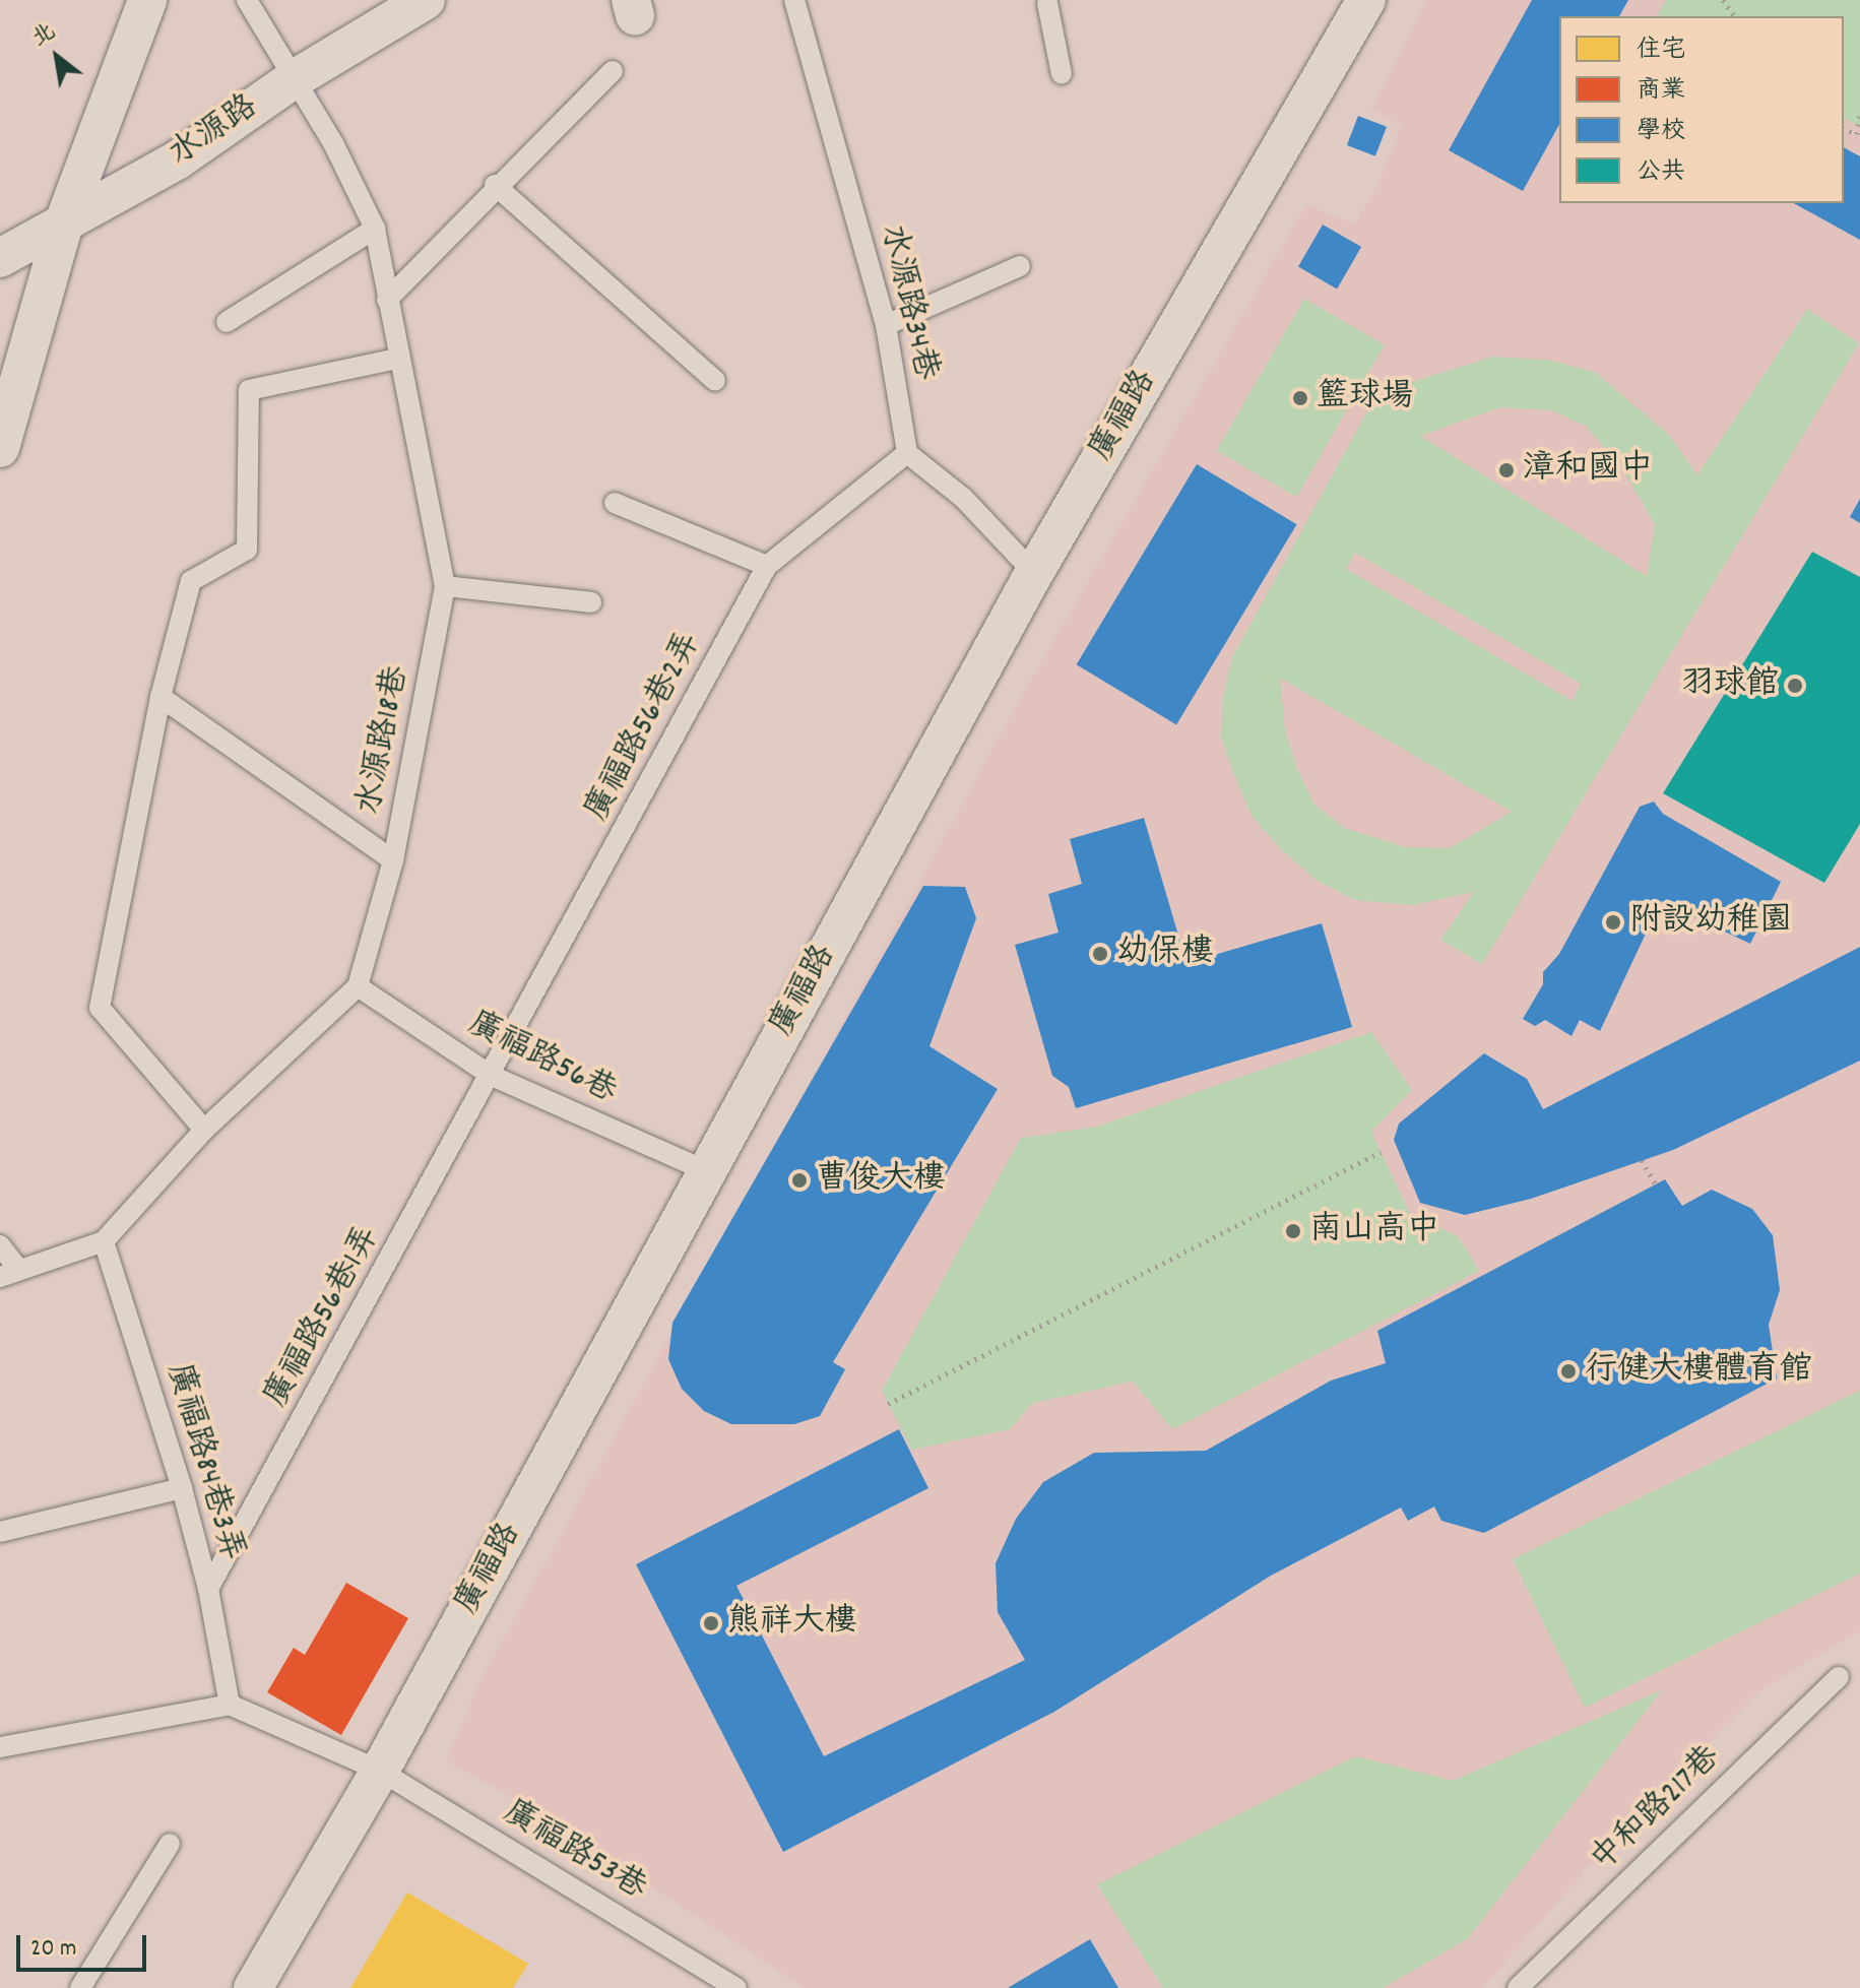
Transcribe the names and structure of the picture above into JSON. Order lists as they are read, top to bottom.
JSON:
{
  "streets": {
    "street": ["水源路", "廣福路"],
    "lane": [
      "水源路34巷",
      "廣福路56巷2弄",
      "水源路18巷",
      "廣福路56巷",
      "廣福路56巷1弄",
      "廣福路84巷3弄",
      "中和路217巷",
      "廣福路53巷"
    ]
  },
  "crossings": [
    ["水源路", "水源路18巷"],
    ["水源路34巷", "廣福路56巷2弄"],
    ["廣福路", "廣福路56巷"],
    ["廣福路", "廣福路53巷"],
    ["廣福路56巷2弄", "廣福路56巷"],
    ["廣福路56巷2弄", "廣福路56巷1弄"],
    ["水源路18巷", "廣福路56巷"],
    ["廣福路56巷", "廣福路56巷1弄"],
    ["廣福路56巷1弄", "廣福路84巷3弄"],
    ["廣福路84巷3弄", "廣福路53巷"]
  ],
  "places": [
    "籃球場",
    "漳和國中",
    "羽球館",
    "附設幼稚園",
    "幼保樓",
    "曹俊大樓",
    "南山高中",
    "行健大樓體育館",
    "熊祥大樓"
  ],
  "legend": [
    "住宅",
    "商業",
    "學校",
    "公共"
  ],
  "scale_bar": "20 m",
  "north": "top left"
}
